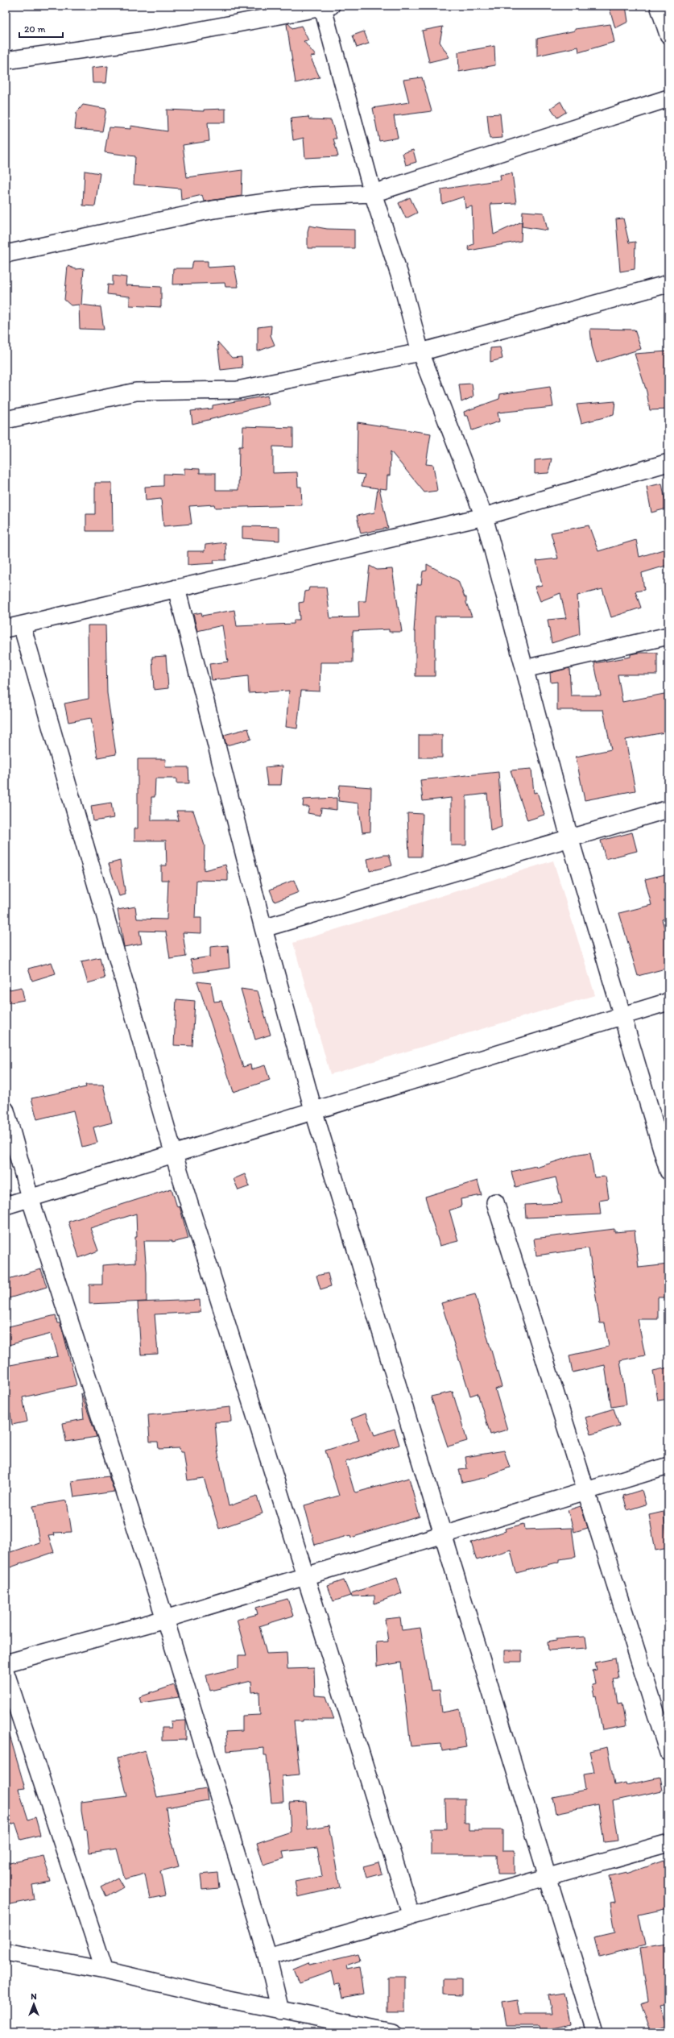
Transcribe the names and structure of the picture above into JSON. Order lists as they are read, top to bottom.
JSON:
{
  "scale_bar": "20 m",
  "north": "top"
}
